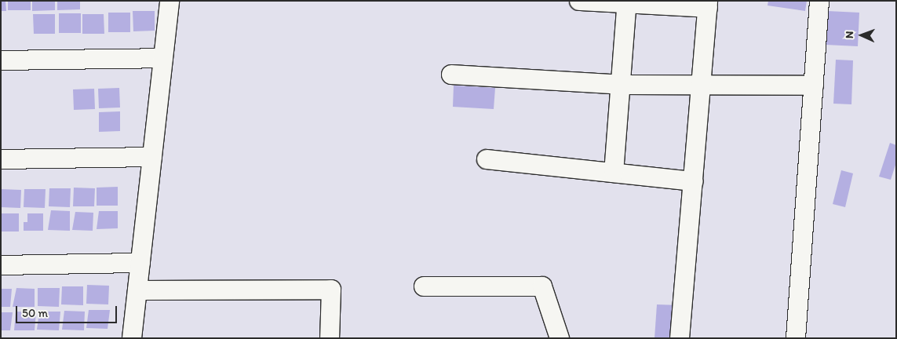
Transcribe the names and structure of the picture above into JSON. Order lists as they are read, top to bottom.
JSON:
{
  "scale_bar": "50 m",
  "north": "left"
}
